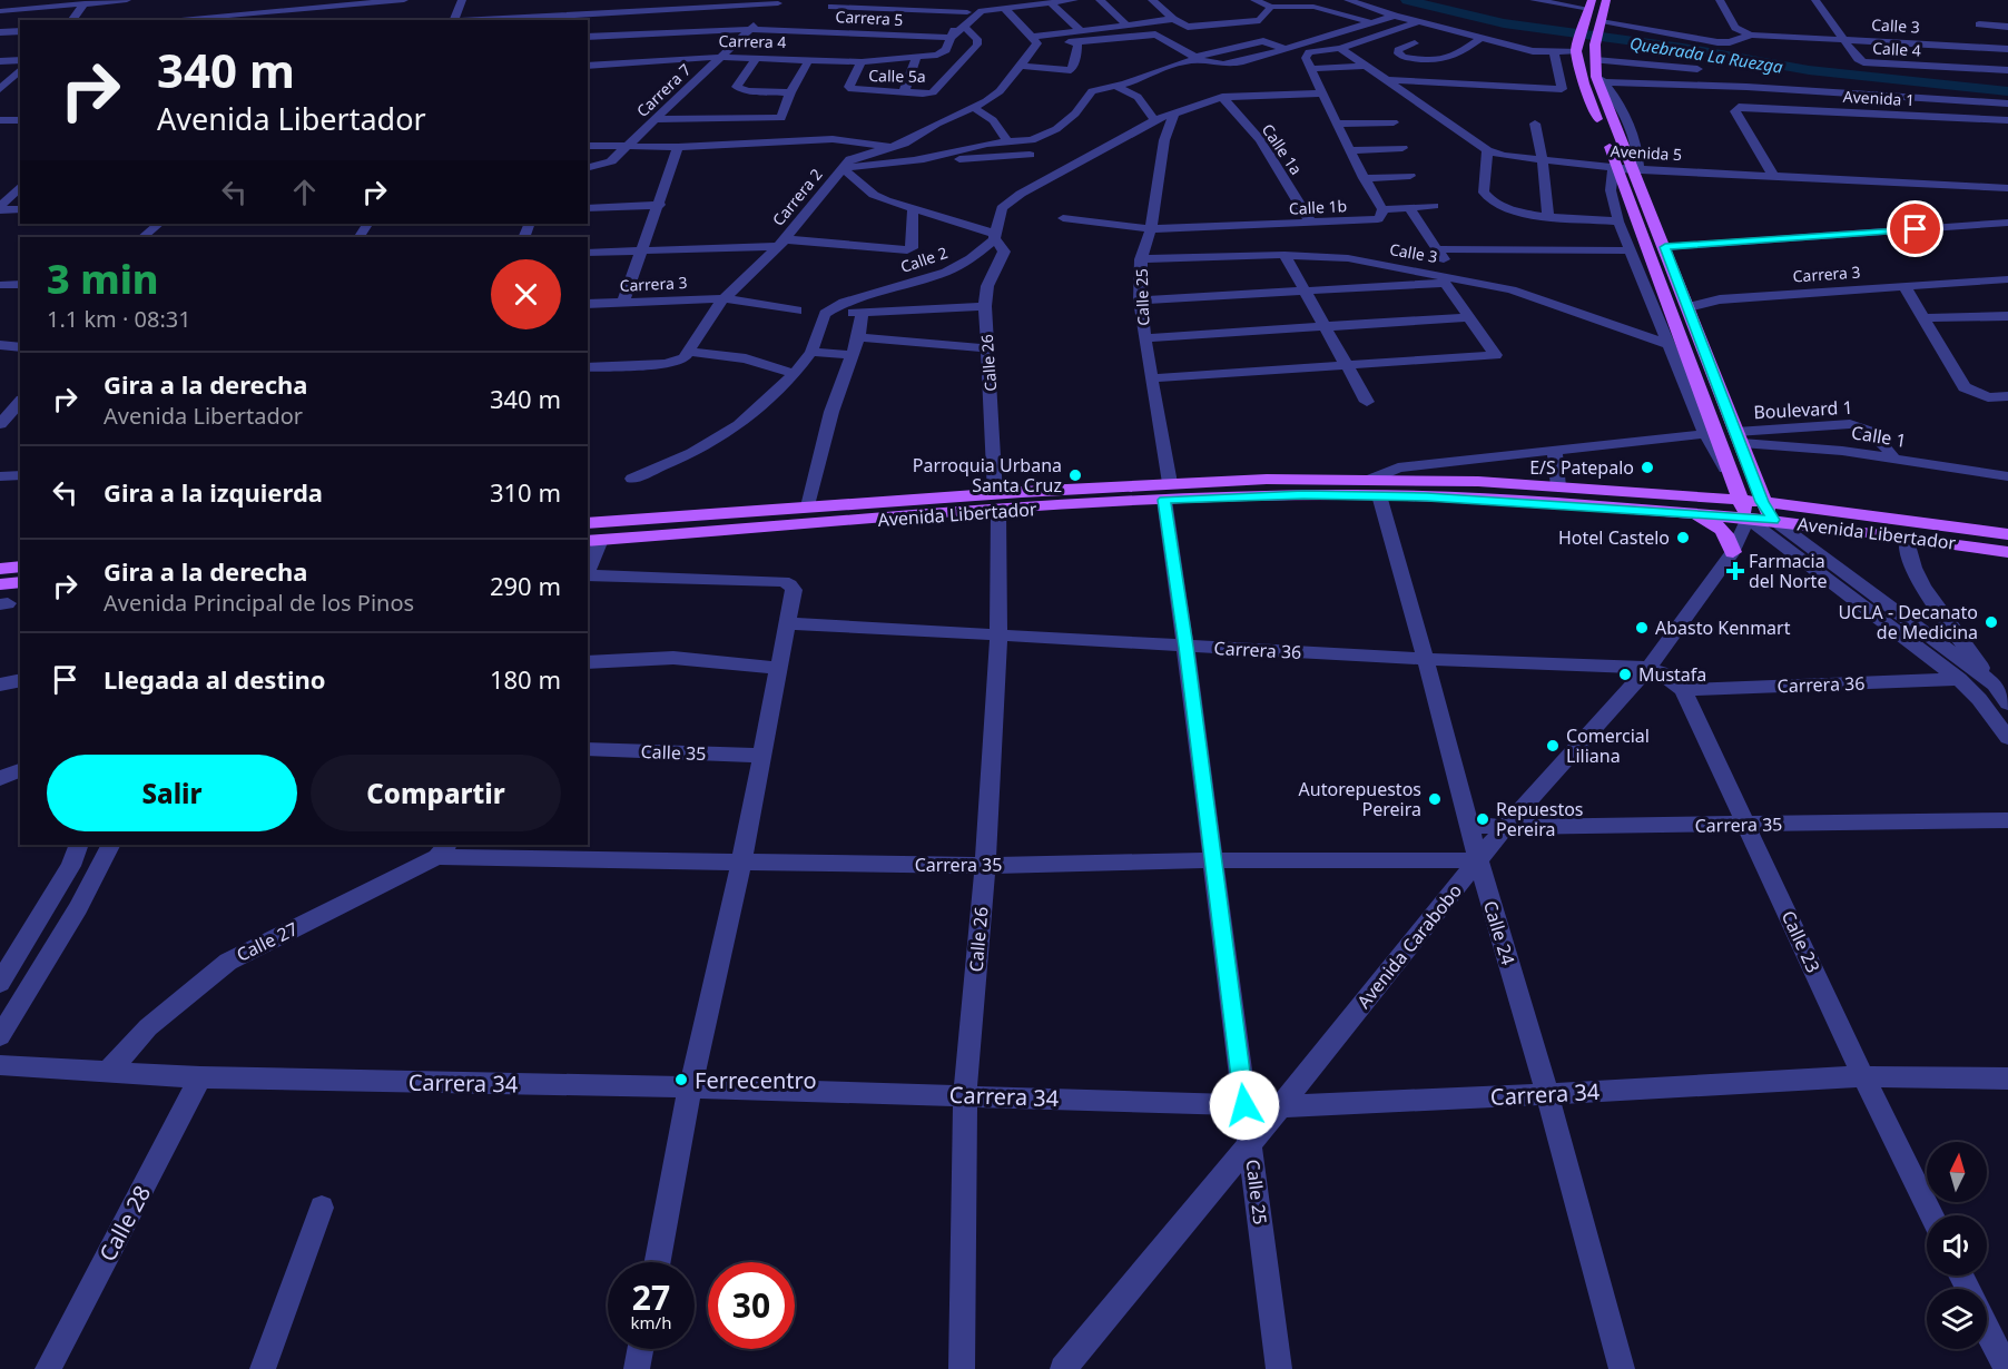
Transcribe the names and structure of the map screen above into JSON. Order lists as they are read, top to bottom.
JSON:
{
  "streets": {
    "main road": ["Avenida Libertador"],
    "street": [
      "Carrera 5",
      "Calle 3",
      "Carrera 4",
      "Calle 4",
      "Calle 5a",
      "Carrera 7",
      "Avenida 1",
      "Calle 1a",
      "Avenida 5",
      "Carrera 2",
      "Calle 1b",
      "Calle 2",
      "Carrera 3",
      "Calle 25",
      "Calle 26",
      "Boulevard 1",
      "Calle 1",
      "Carrera 36",
      "Calle 35",
      "Carrera 35",
      "Calle 24",
      "Calle 27",
      "Calle 23",
      "Avenida Carabobo",
      "Carrera 34",
      "Calle 28"
    ]
  },
  "crossings": [
    ["Carrera 5", "Carrera 4"],
    ["Carrera 5", "Carrera 7"],
    ["Calle 3", "Calle 4"],
    ["Calle 3", "Calle 25"],
    ["Carrera 4", "Calle 5a"],
    ["Carrera 4", "Carrera 7"],
    ["Avenida 1", "Avenida 5"],
    ["Calle 1a", "Calle 1b"],
    ["Calle 1a", "Calle 2"],
    ["Carrera 2", "Carrera 3"],
    ["Calle 1b", "Calle 2"],
    ["Calle 1b", "Calle 25"],
    ["Calle 2", "Calle 25"],
    ["Calle 2", "Calle 26"],
    ["Calle 25", "Avenida Libertador"],
    ["Calle 25", "Carrera 36"],
    ["Calle 25", "Carrera 35"],
    ["Calle 25", "Avenida Carabobo"],
    ["Calle 25", "Carrera 34"],
    ["Calle 26", "Avenida Libertador"],
    ["Calle 26", "Carrera 36"],
    ["Calle 26", "Carrera 35"],
    ["Calle 26", "Carrera 34"],
    ["Boulevard 1", "Calle 1"],
    ["Avenida Libertador", "Calle 24"],
    ["Avenida Libertador", "Avenida Carabobo"],
    ["Carrera 36", "Calle 24"],
    ["Carrera 36", "Calle 23"],
    ["Carrera 36", "Avenida Carabobo"],
    ["Carrera 35", "Calle 24"],
    ["Carrera 35", "Calle 27"],
    ["Carrera 35", "Calle 23"],
    ["Carrera 35", "Avenida Carabobo"],
    ["Calle 24", "Avenida Carabobo"],
    ["Calle 24", "Carrera 34"],
    ["Calle 27", "Carrera 34"],
    ["Calle 23", "Avenida Carabobo"],
    ["Calle 23", "Carrera 34"],
    ["Avenida Carabobo", "Carrera 34"],
    ["Carrera 34", "Calle 28"]
  ],
  "water": ["Quebrada La Ruezga"],
  "places": {
    "other": [
      "E/S Patepalo",
      "Parroquia Urbana Santa Cruz",
      "Hotel Castelo",
      "UCLA - Decanato de Medicina",
      "Abasto Kenmart",
      "Mustafa",
      "Comercial Liliana",
      "Autorepuestos Pereira",
      "Repuestos Pereira",
      "Ferrecentro"
    ],
    "health": ["Farmacia del Norte"]
  },
  "north": "top",
  "page": {
    "turn": ["340 m", "Avenida Libertador"],
    "heading": ["3 min", "1.1 km · 08:31"],
    "list": [
      {
        "name": "Gira a la derecha",
        "note": "Avenida Libertador",
        "value": "340 m"
      },
      {
        "name": "Gira a la izquierda",
        "value": "310 m"
      },
      {
        "name": "Gira a la derecha",
        "note": "Avenida Principal de los Pinos",
        "value": "290 m"
      },
      {
        "name": "Llegada al destino",
        "value": "180 m"
      }
    ],
    "buttons": ["Salir", "Compartir"],
    "speed": "27 km/h",
    "limit": "30"
  }
}
